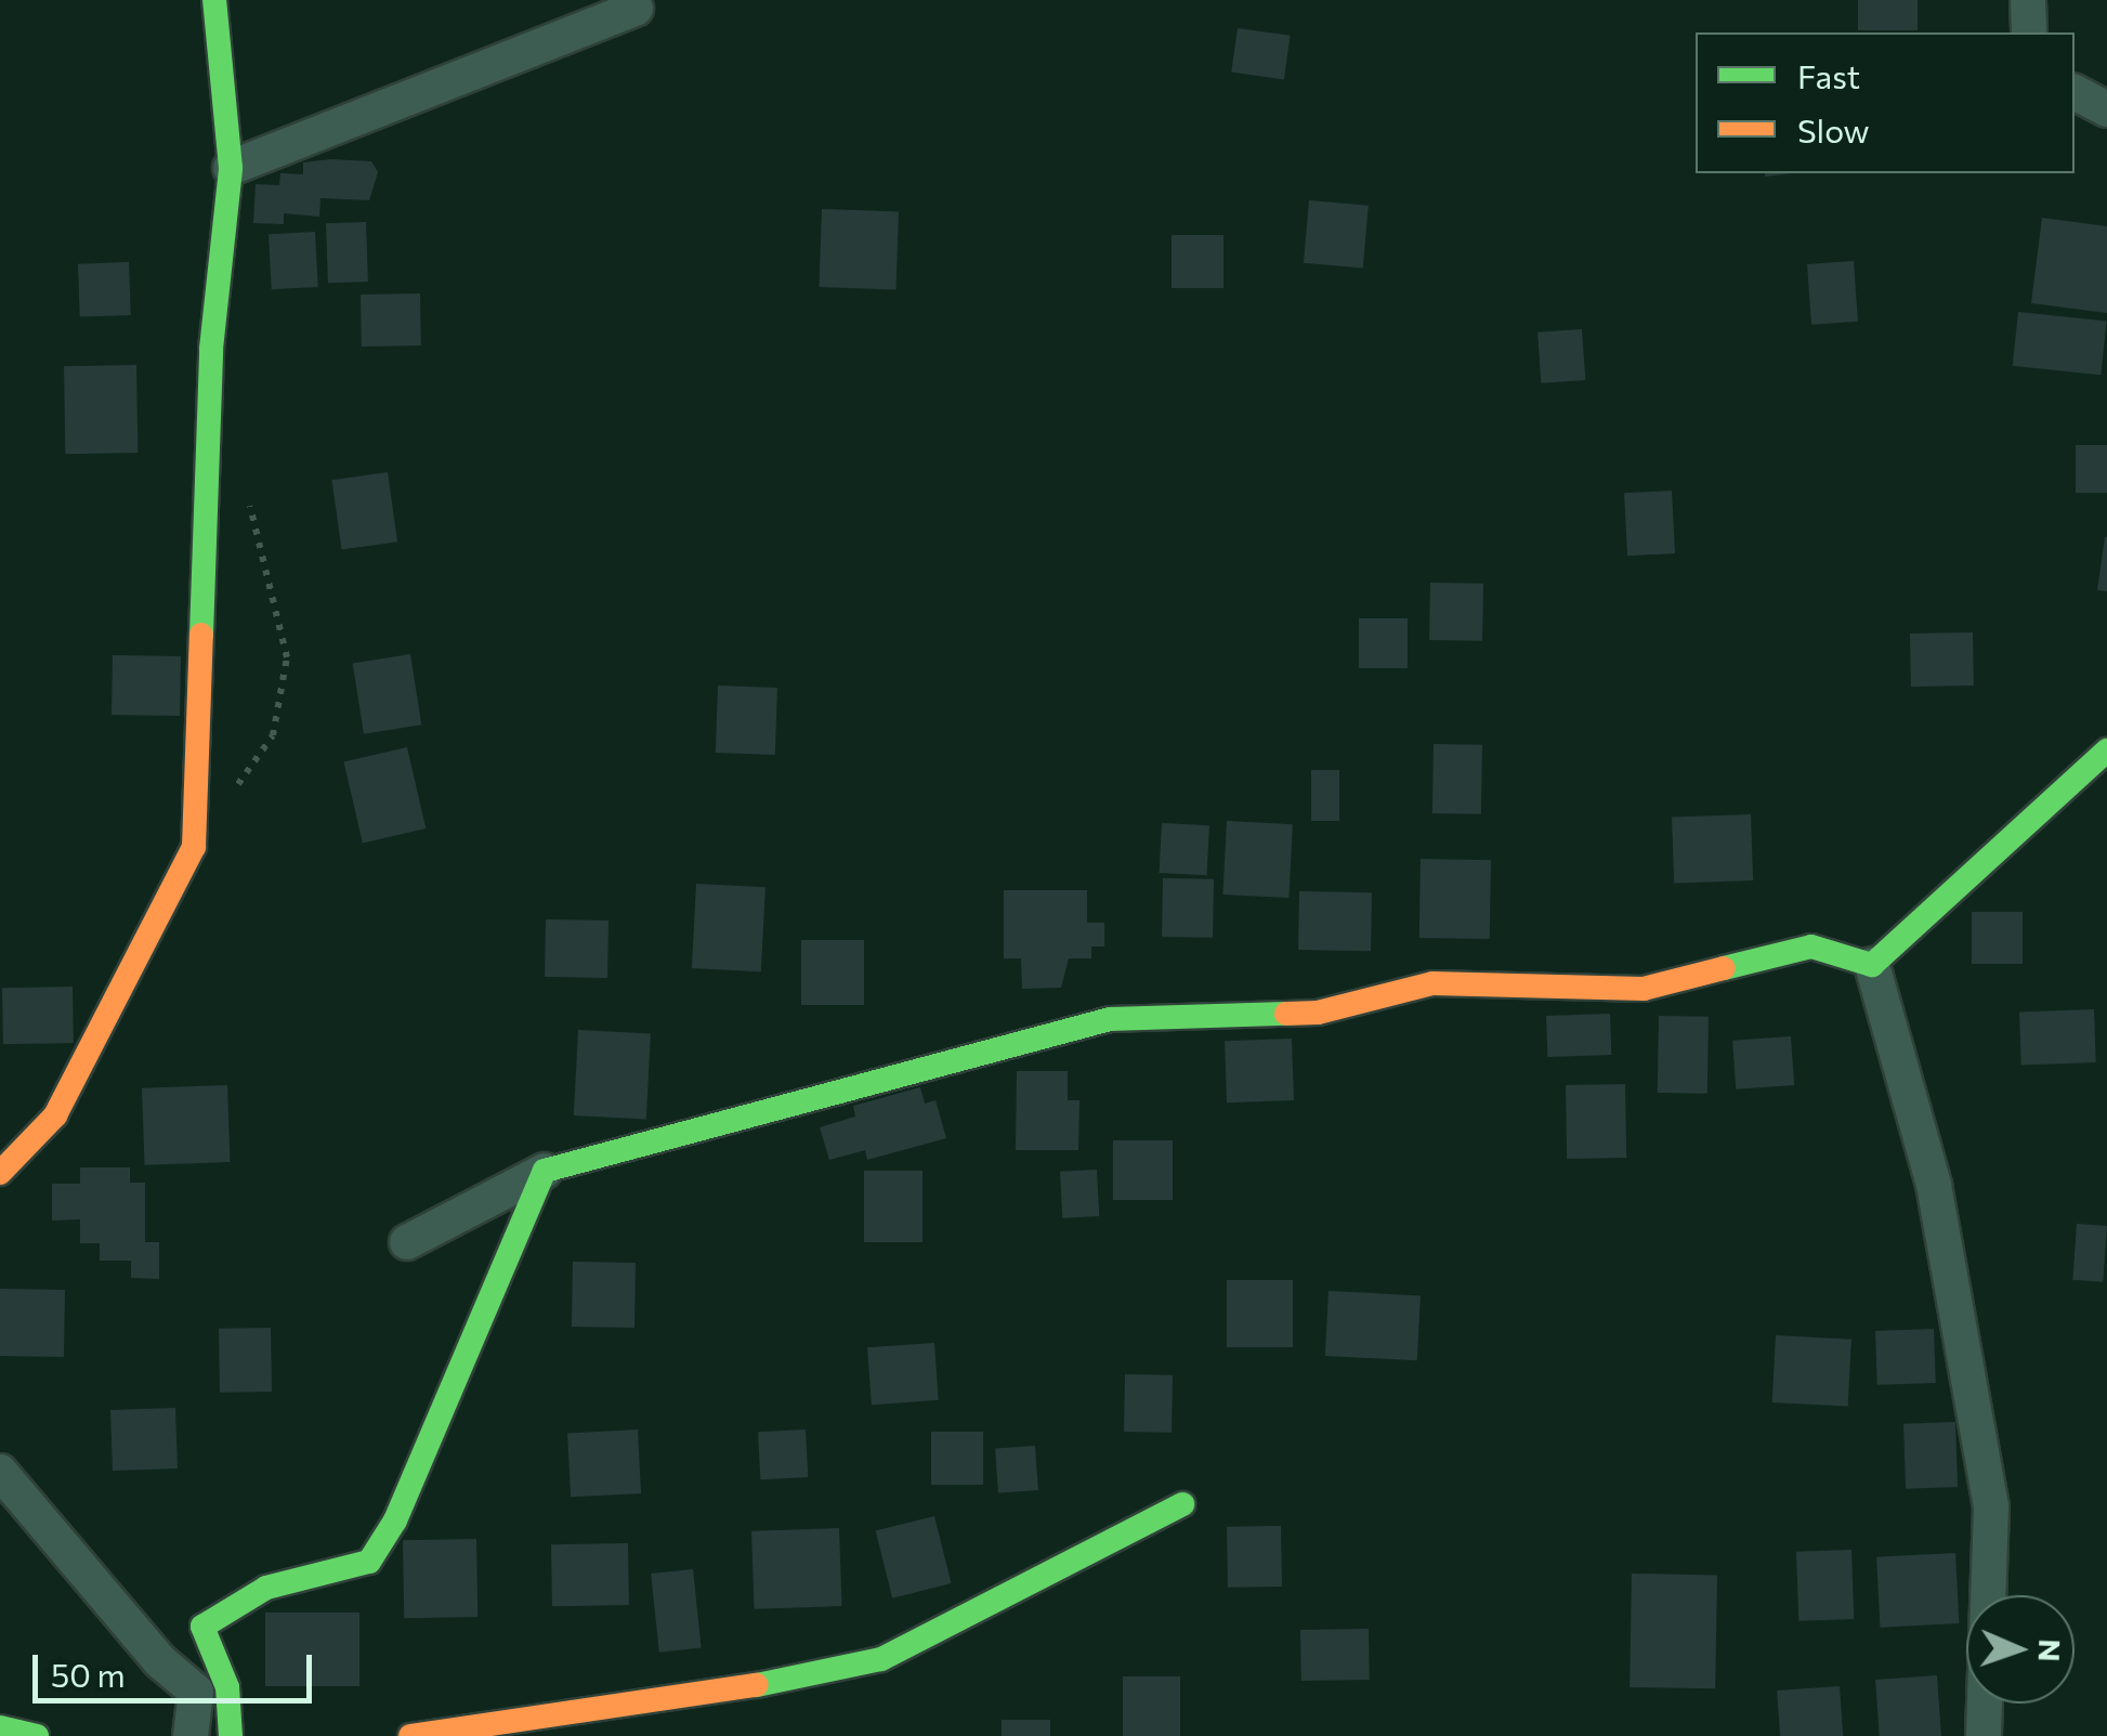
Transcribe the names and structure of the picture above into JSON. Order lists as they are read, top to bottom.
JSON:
{
  "legend": ["Fast", "Slow"],
  "scale_bar": "50 m",
  "north": "right"
}
